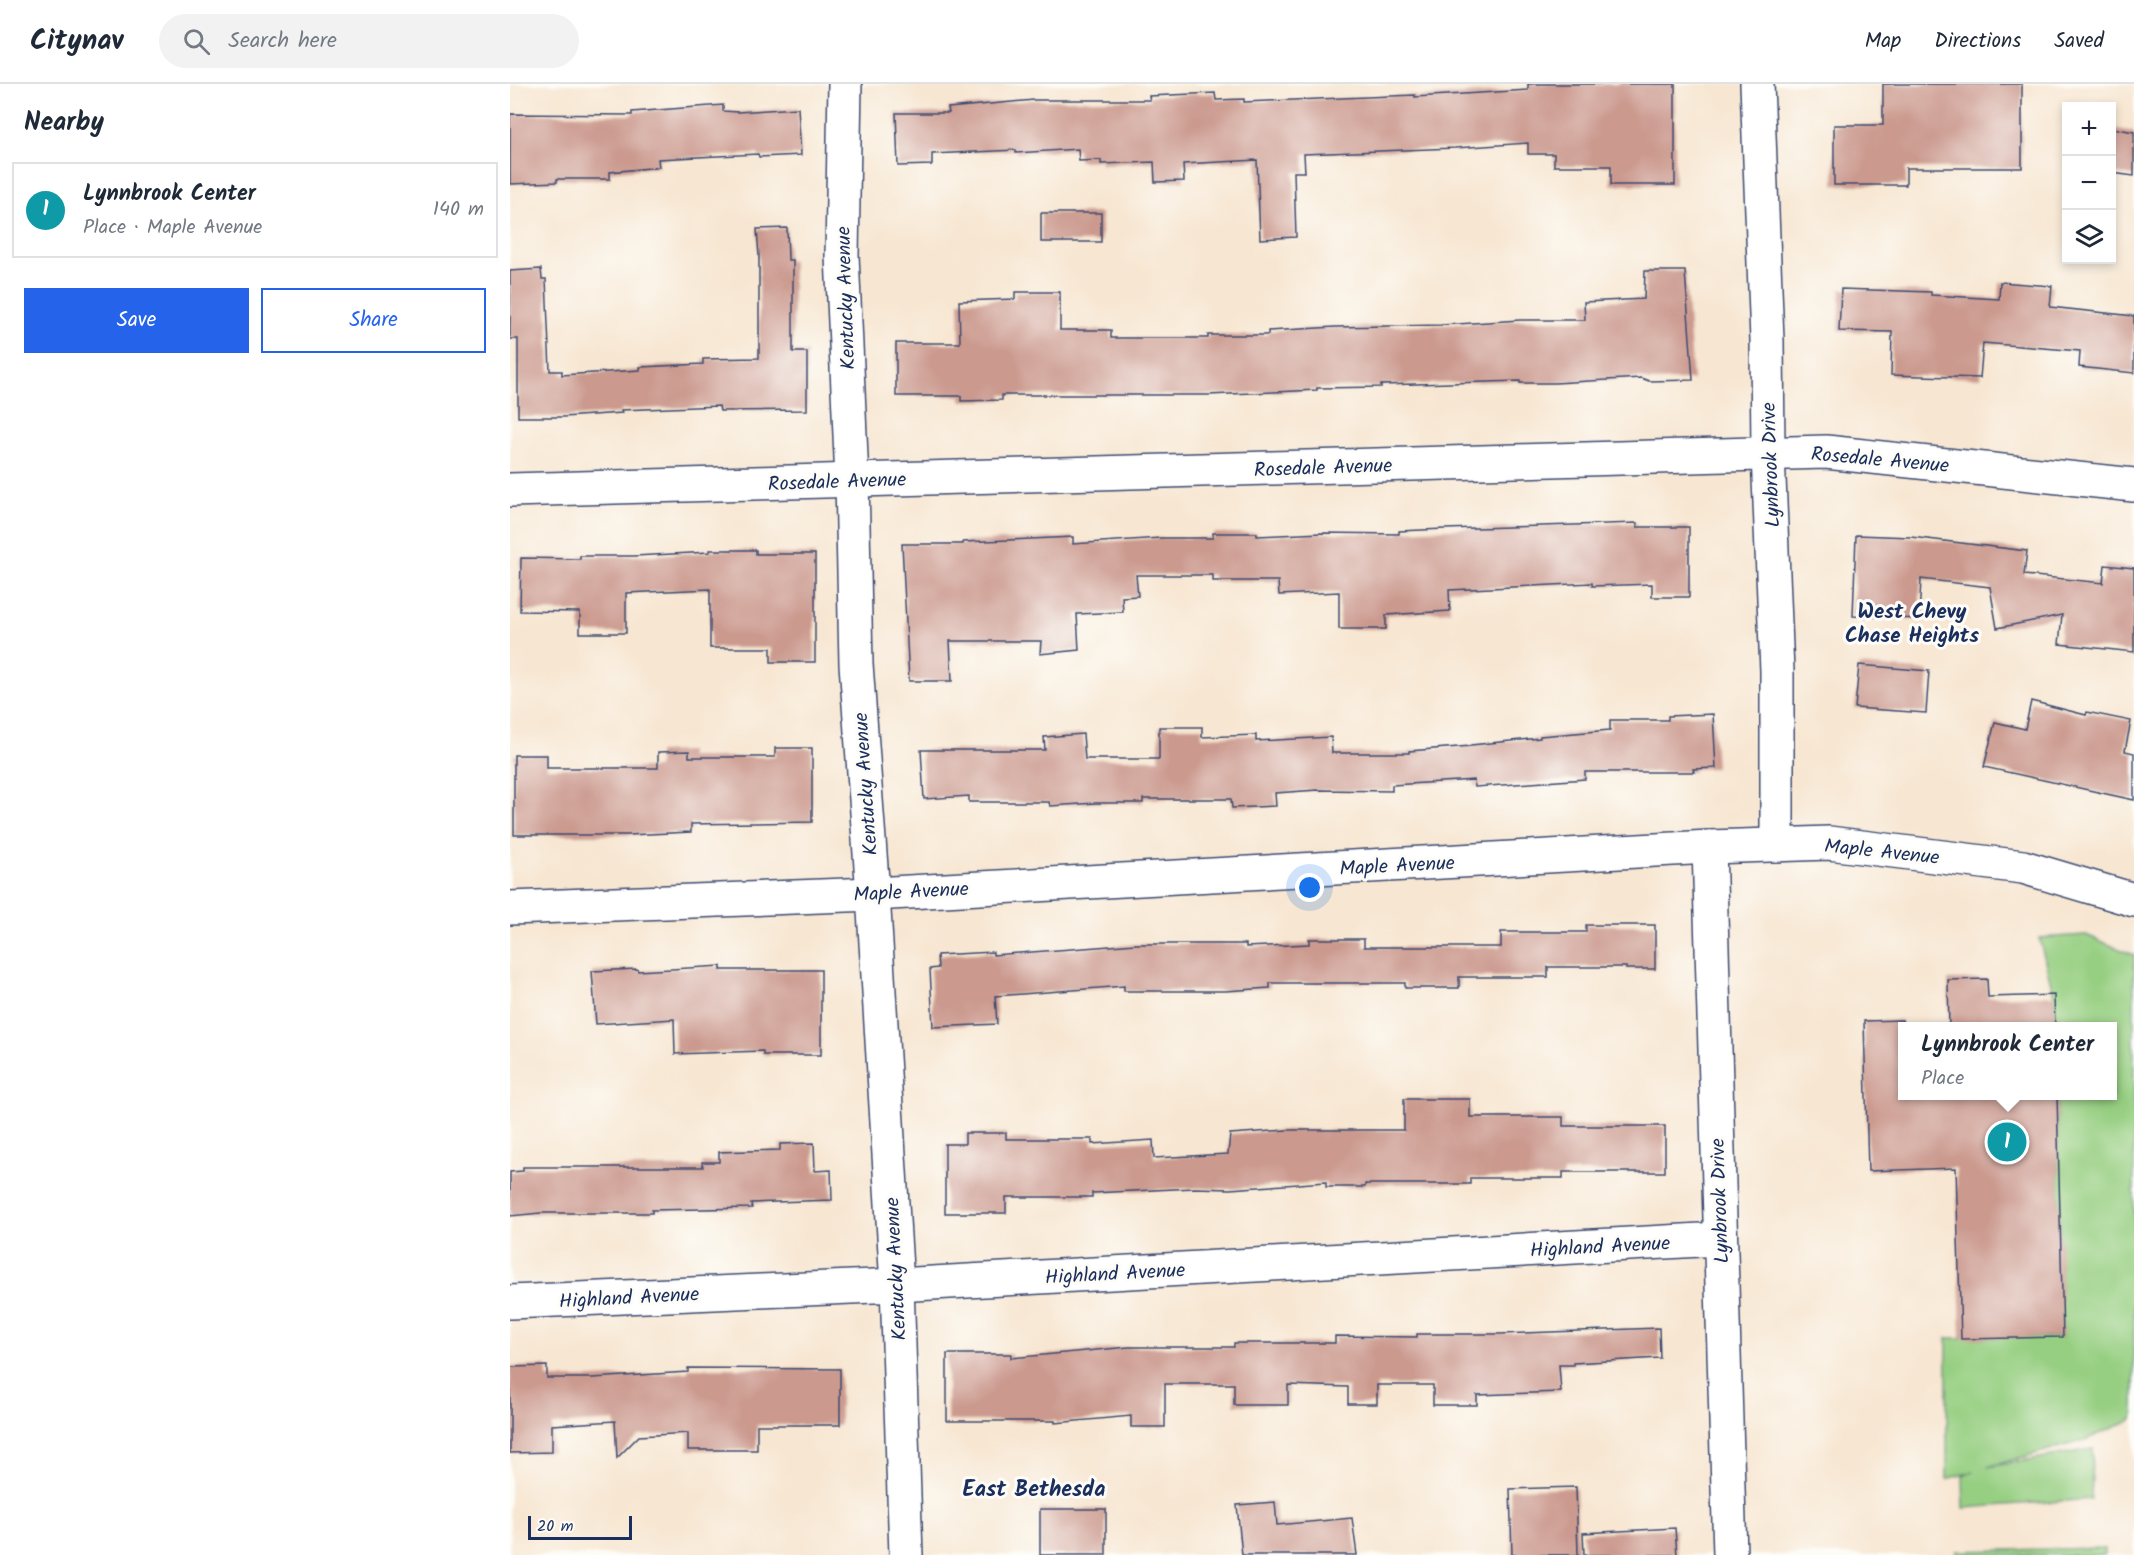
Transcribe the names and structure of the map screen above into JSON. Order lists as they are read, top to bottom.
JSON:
{
  "streets": {
    "street": [
      "Kentucky Avenue",
      "Rosedale Avenue",
      "Lynbrook Drive",
      "Maple Avenue",
      "Highland Avenue"
    ]
  },
  "crossings": [
    ["Kentucky Avenue", "Rosedale Avenue"],
    ["Kentucky Avenue", "Maple Avenue"],
    ["Kentucky Avenue", "Highland Avenue"],
    ["Rosedale Avenue", "Lynbrook Drive"],
    ["Lynbrook Drive", "Maple Avenue"],
    ["Lynbrook Drive", "Highland Avenue"]
  ],
  "districts": ["West Chevy Chase Heights", "East Bethesda"],
  "scale_bar": "20 m",
  "page": {
    "header": "Citynav",
    "search": "Search here",
    "nav": ["Map", "Directions", "Saved"],
    "heading": "Nearby",
    "map_buttons": ["+", "−"],
    "list": [
      {
        "mark": "1",
        "name": "Lynnbrook Center",
        "note": "Place · Maple Avenue",
        "value": "140 m"
      }
    ],
    "buttons": ["Save", "Share"],
    "popup": ["Lynnbrook Center", "Place"],
    "pins": "1",
    "scale": "20 m"
  }
}
